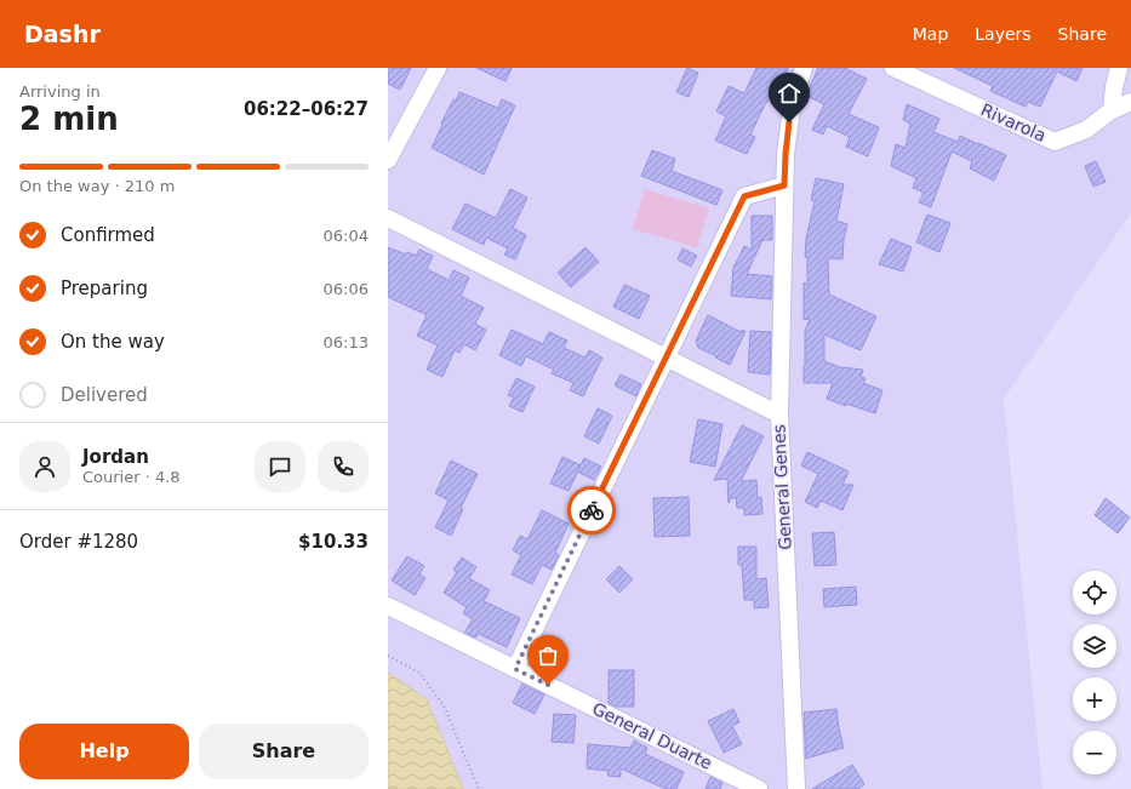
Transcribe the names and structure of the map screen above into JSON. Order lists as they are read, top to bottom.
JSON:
{
  "streets": {
    "street": ["Rivarola", "General Genes", "General Duarte"]
  },
  "page": {
    "header": "Dashr",
    "nav": ["Map", "Layers", "Share"],
    "heading": ["2 min", "Arriving in", "06:22–06:27"],
    "panel": [
      "Jordan",
      "Courier · 4.8",
      "Order #1280",
      "$10.33"
    ],
    "bar": "On the way · 210 m",
    "list": [
      ["Confirmed", "06:04"],
      ["Preparing", "06:06"],
      ["On the way", "06:13"],
      "Delivered"
    ],
    "map_buttons": ["+", "−"],
    "buttons": ["Help", "Share"]
  }
}
